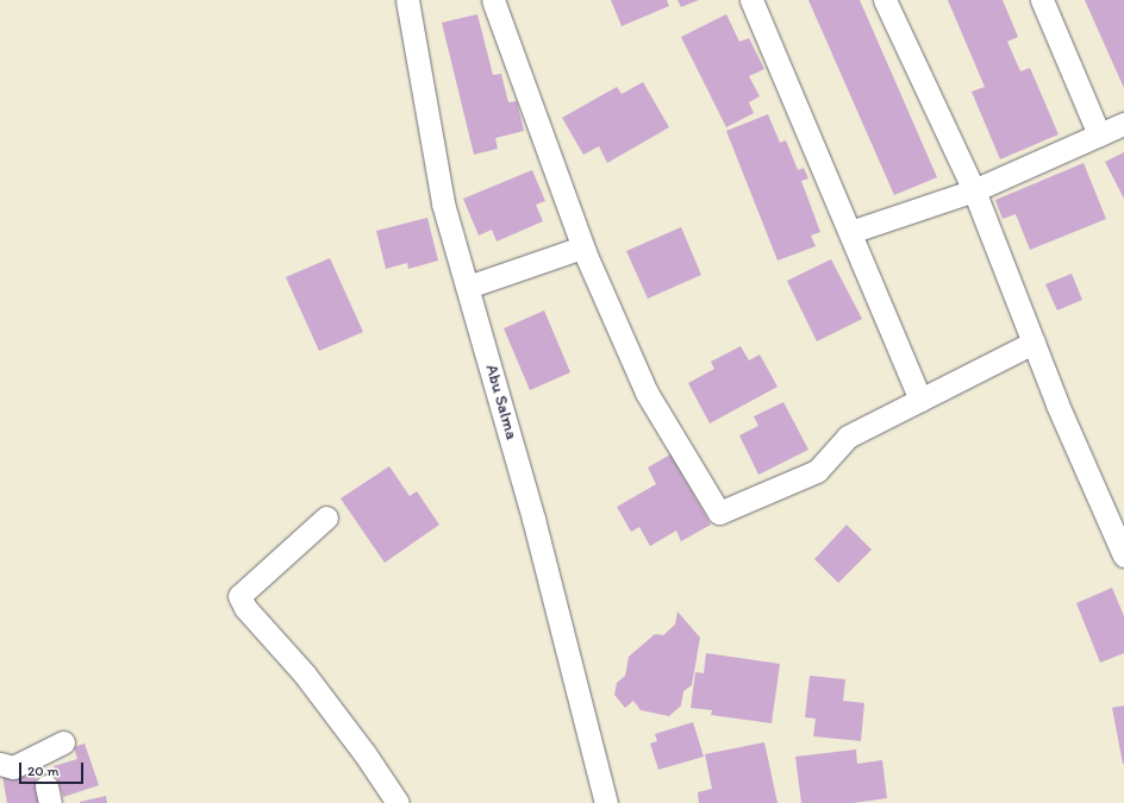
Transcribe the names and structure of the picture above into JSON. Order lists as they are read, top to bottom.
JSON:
{
  "streets": {
    "street": ["Abu Salma"]
  },
  "scale_bar": "20 m"
}
